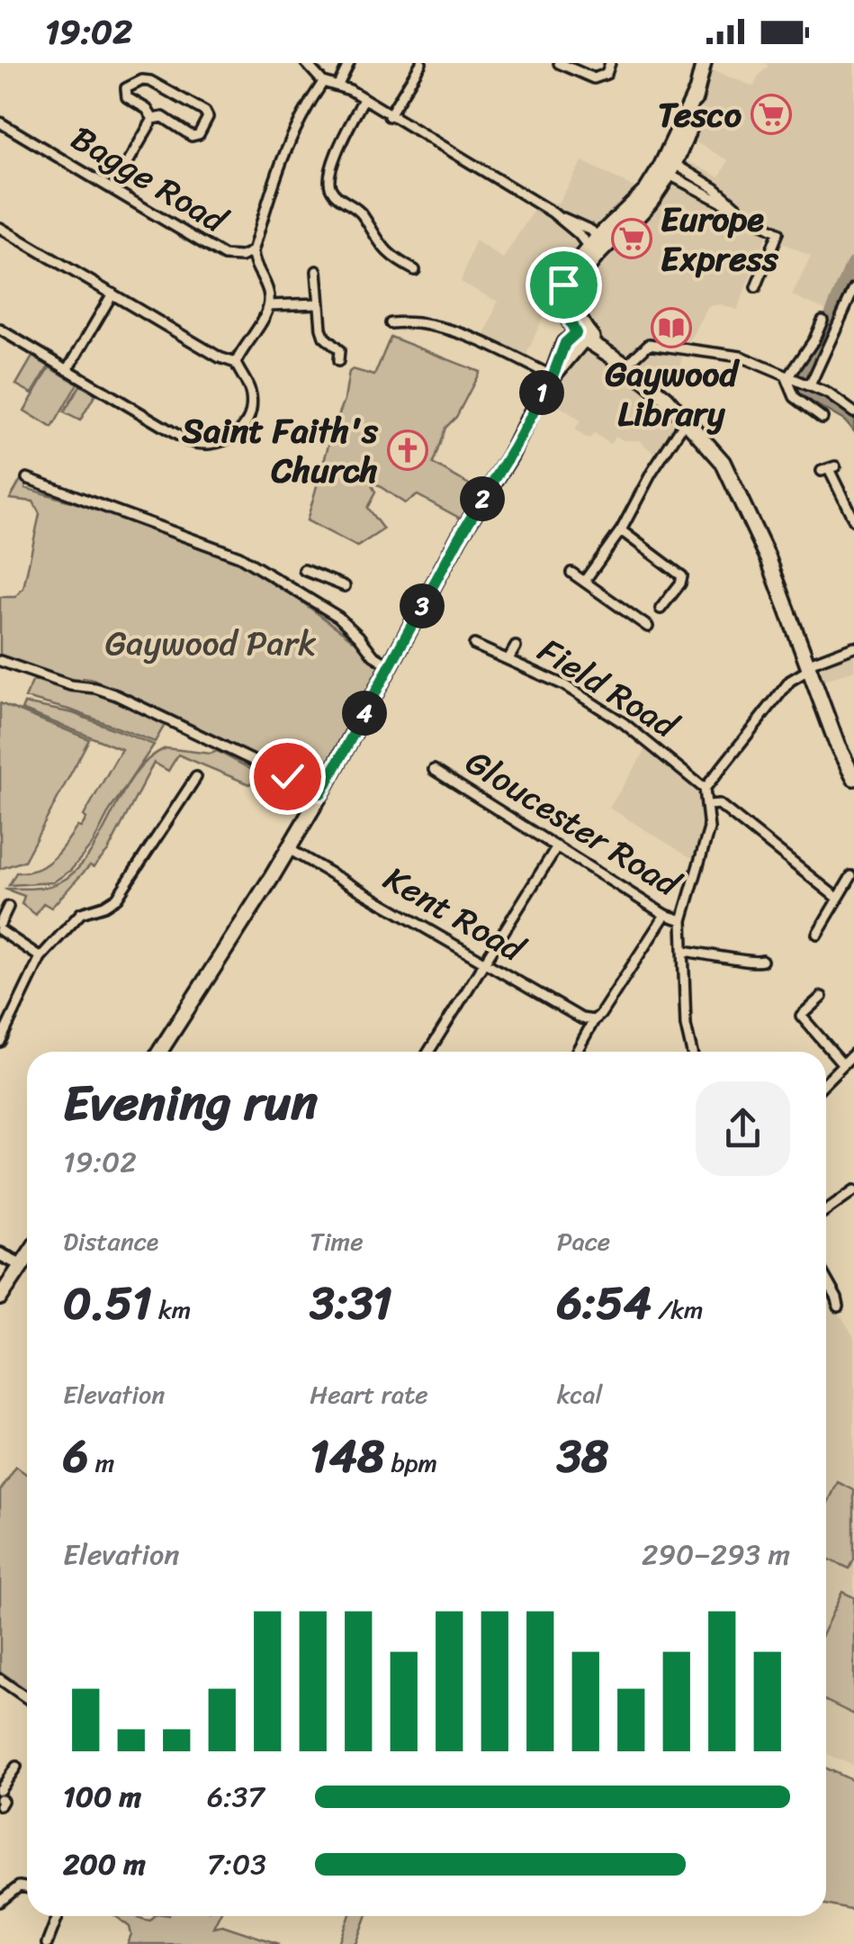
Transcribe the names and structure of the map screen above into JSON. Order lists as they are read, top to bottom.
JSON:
{
  "streets": {
    "street": [
      "Bagge Road",
      "Field Road",
      "Gloucester Road",
      "Kent Road"
    ]
  },
  "parks": ["Gaywood Park"],
  "places": {
    "supermarket": ["Tesco", "Europe Express"],
    "library": ["Gaywood Library"],
    "church": ["Saint Faith's Church"]
  },
  "page": {
    "status": "19:02",
    "pins": [
      "1",
      "2",
      "3",
      "4"
    ],
    "heading": ["Evening run", "19:02"],
    "stats": [
      ["Distance", "0.51 km"],
      ["Time", "3:31"],
      ["Pace", "6:54 /km"],
      ["Elevation", "6 m"],
      ["Heart rate", "148 bpm"],
      ["kcal", "38"]
    ],
    "chart": ["Elevation", "290–293 m"],
    "list": [
      {
        "name": "100 m",
        "note": "6:37"
      },
      {
        "name": "200 m",
        "note": "7:03"
      }
    ]
  }
}
